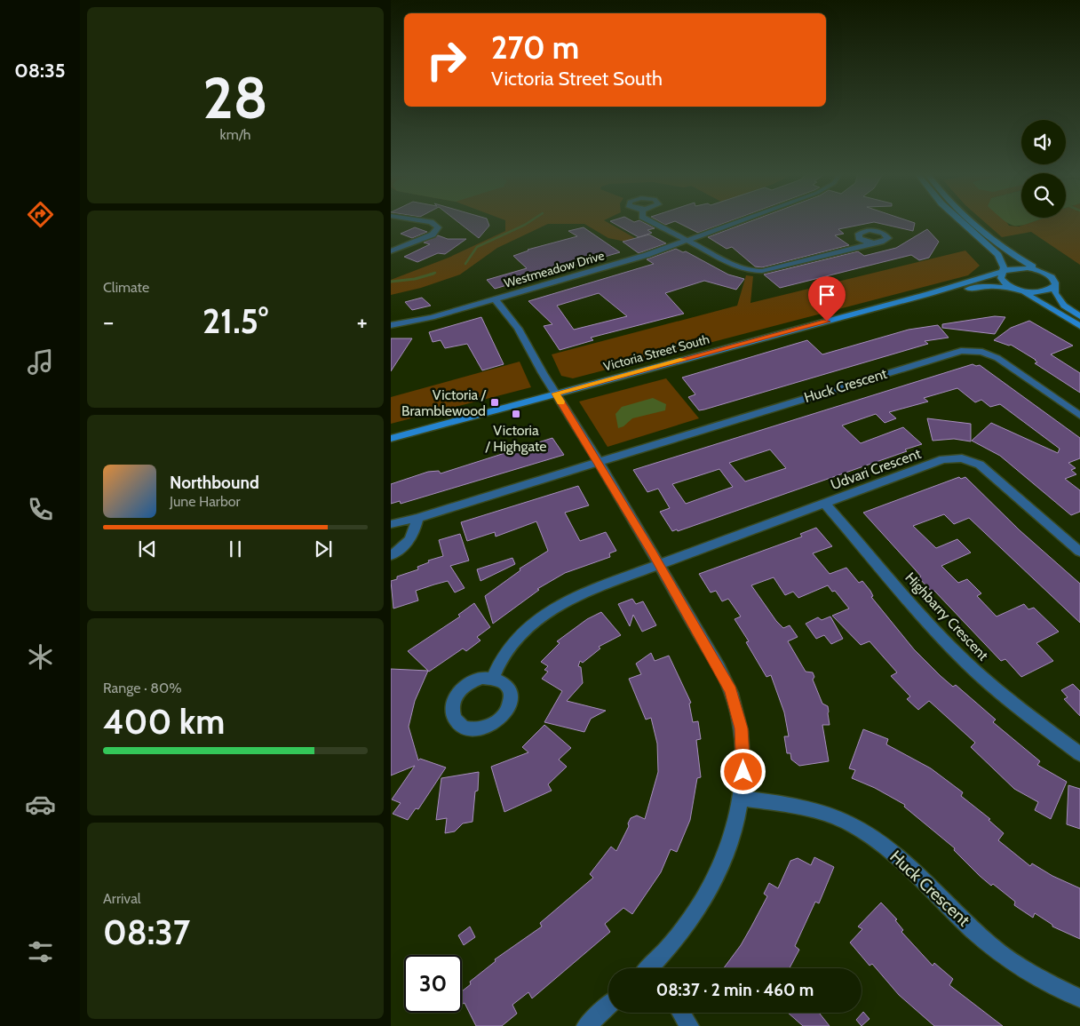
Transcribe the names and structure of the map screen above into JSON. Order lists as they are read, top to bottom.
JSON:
{
  "streets": {
    "main road": ["Victoria Street South"],
    "street": [
      "Westmeadow Drive",
      "Huck Crescent",
      "Udvari Crescent",
      "Highbarry Crescent"
    ]
  },
  "crossings": [
    ["Udvari Crescent", "Highbarry Crescent"]
  ],
  "places": {
    "transit": ["Victoria / Bramblewood", "Victoria / Highgate"]
  },
  "page": {
    "tabs": "08:35",
    "tile": [
      ["28", "km/h"],
      "Climate",
      ["Range · 80%", "400 km"],
      ["Arrival", "08:37"]
    ],
    "turn": ["270 m", "Victoria Street South"],
    "heat": ["−", "21.5°", "+"],
    "song": ["Northbound", "June Harbor"],
    "limit": "30",
    "trip": "08:37 · 2 min · 460 m"
  }
}
